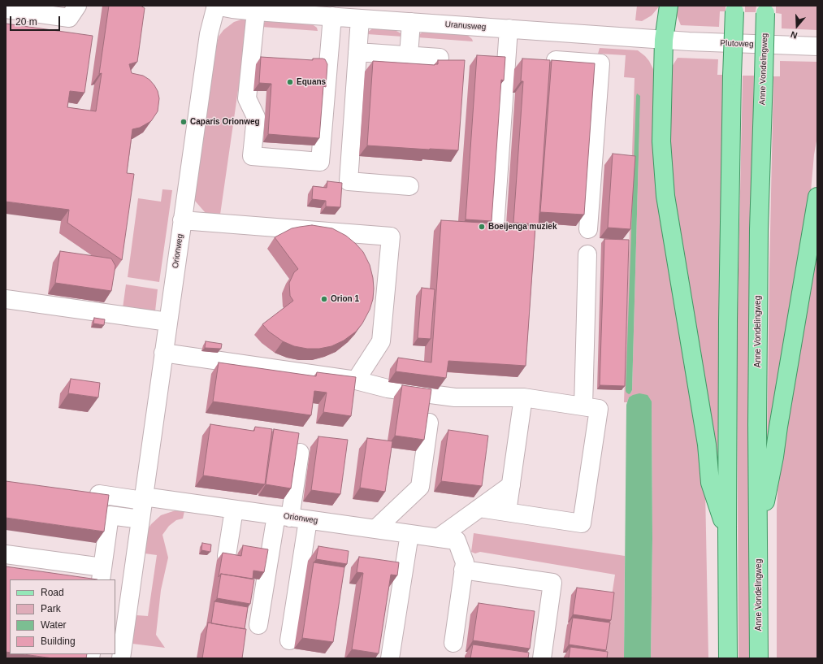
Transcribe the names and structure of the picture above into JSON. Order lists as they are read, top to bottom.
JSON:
{
  "streets": {
    "main road": ["Anne Vondelingweg"],
    "street": ["Uranusweg", "Plutoweg", "Orionweg"]
  },
  "crossings": [
    ["Uranusweg", "Plutoweg"],
    ["Uranusweg", "Orionweg"]
  ],
  "places": [
    "Equans",
    "Caparis Orionweg",
    "Boeijenga muziek",
    "Orion 1"
  ],
  "legend": [
    "Road",
    "Park",
    "Water",
    "Building"
  ],
  "scale_bar": "20 m",
  "north": "bottom"
}
